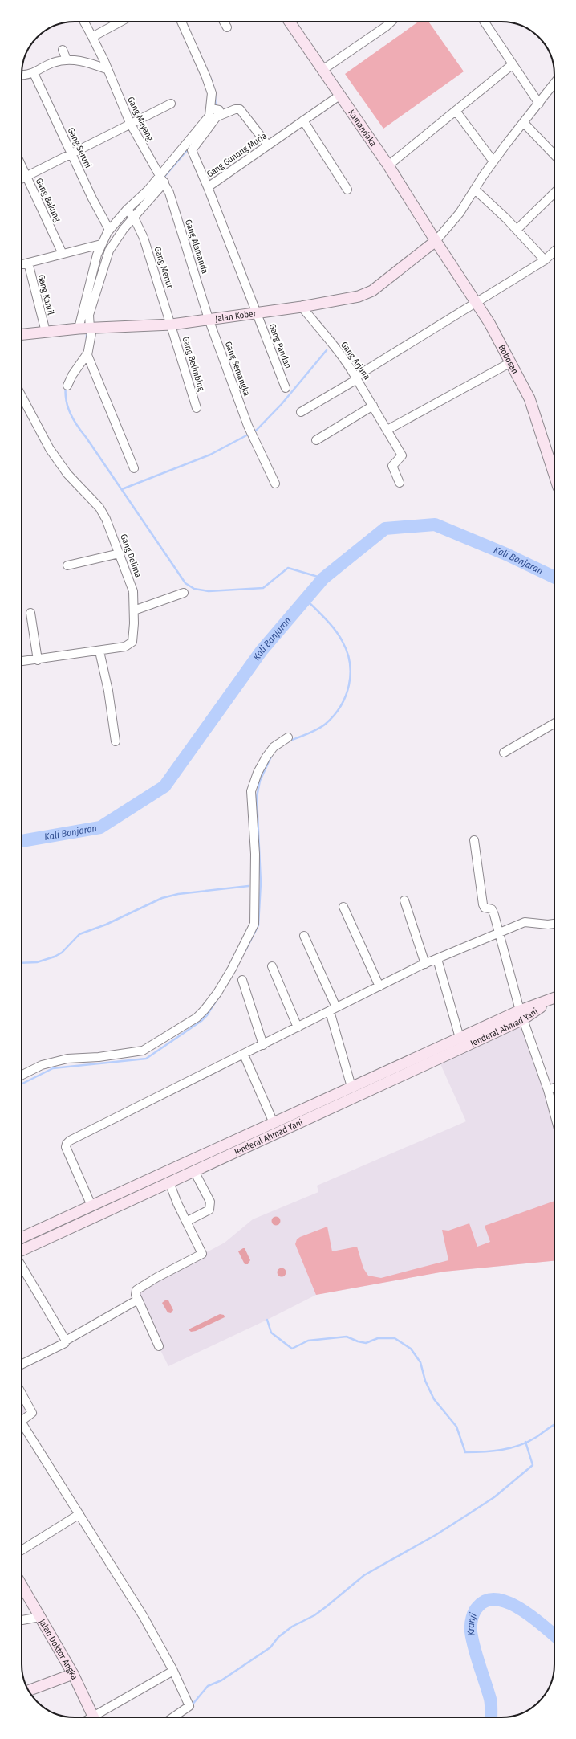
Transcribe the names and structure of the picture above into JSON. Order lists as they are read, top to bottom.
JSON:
{
  "streets": {
    "street": [
      "Gang Mayang",
      "Kamandaka",
      "Gang Seruni",
      "Gang Gunung Muria",
      "Gang Bakung",
      "Gang Alamanda",
      "Gang Menur",
      "Gang Kantil",
      "Jalan Kober",
      "Gang Pandan",
      "Bobosan",
      "Gang Arjuna",
      "Gang Belimbing",
      "Gang Semangka",
      "Gang Delima",
      "Jenderal Ahmad Yani",
      "Jalan Doktor Angka"
    ]
  },
  "crossings": [
    ["Gang Mayang", "Gang Alamanda"],
    ["Kamandaka", "Gang Gunung Muria"],
    ["Kamandaka", "Jalan Kober"],
    ["Kamandaka", "Bobosan"],
    ["Gang Gunung Muria", "Jalan Kober"],
    ["Gang Gunung Muria", "Gang Pandan"],
    ["Gang Alamanda", "Jalan Kober"],
    ["Gang Alamanda", "Gang Semangka"],
    ["Gang Menur", "Jalan Kober"],
    ["Gang Menur", "Gang Belimbing"],
    ["Gang Kantil", "Jalan Kober"],
    ["Jalan Kober", "Gang Pandan"],
    ["Jalan Kober", "Bobosan"],
    ["Jalan Kober", "Gang Arjuna"],
    ["Jalan Kober", "Gang Belimbing"],
    ["Jalan Kober", "Gang Semangka"]
  ],
  "water": ["Kali Banjaran", "Kranji"]
}
